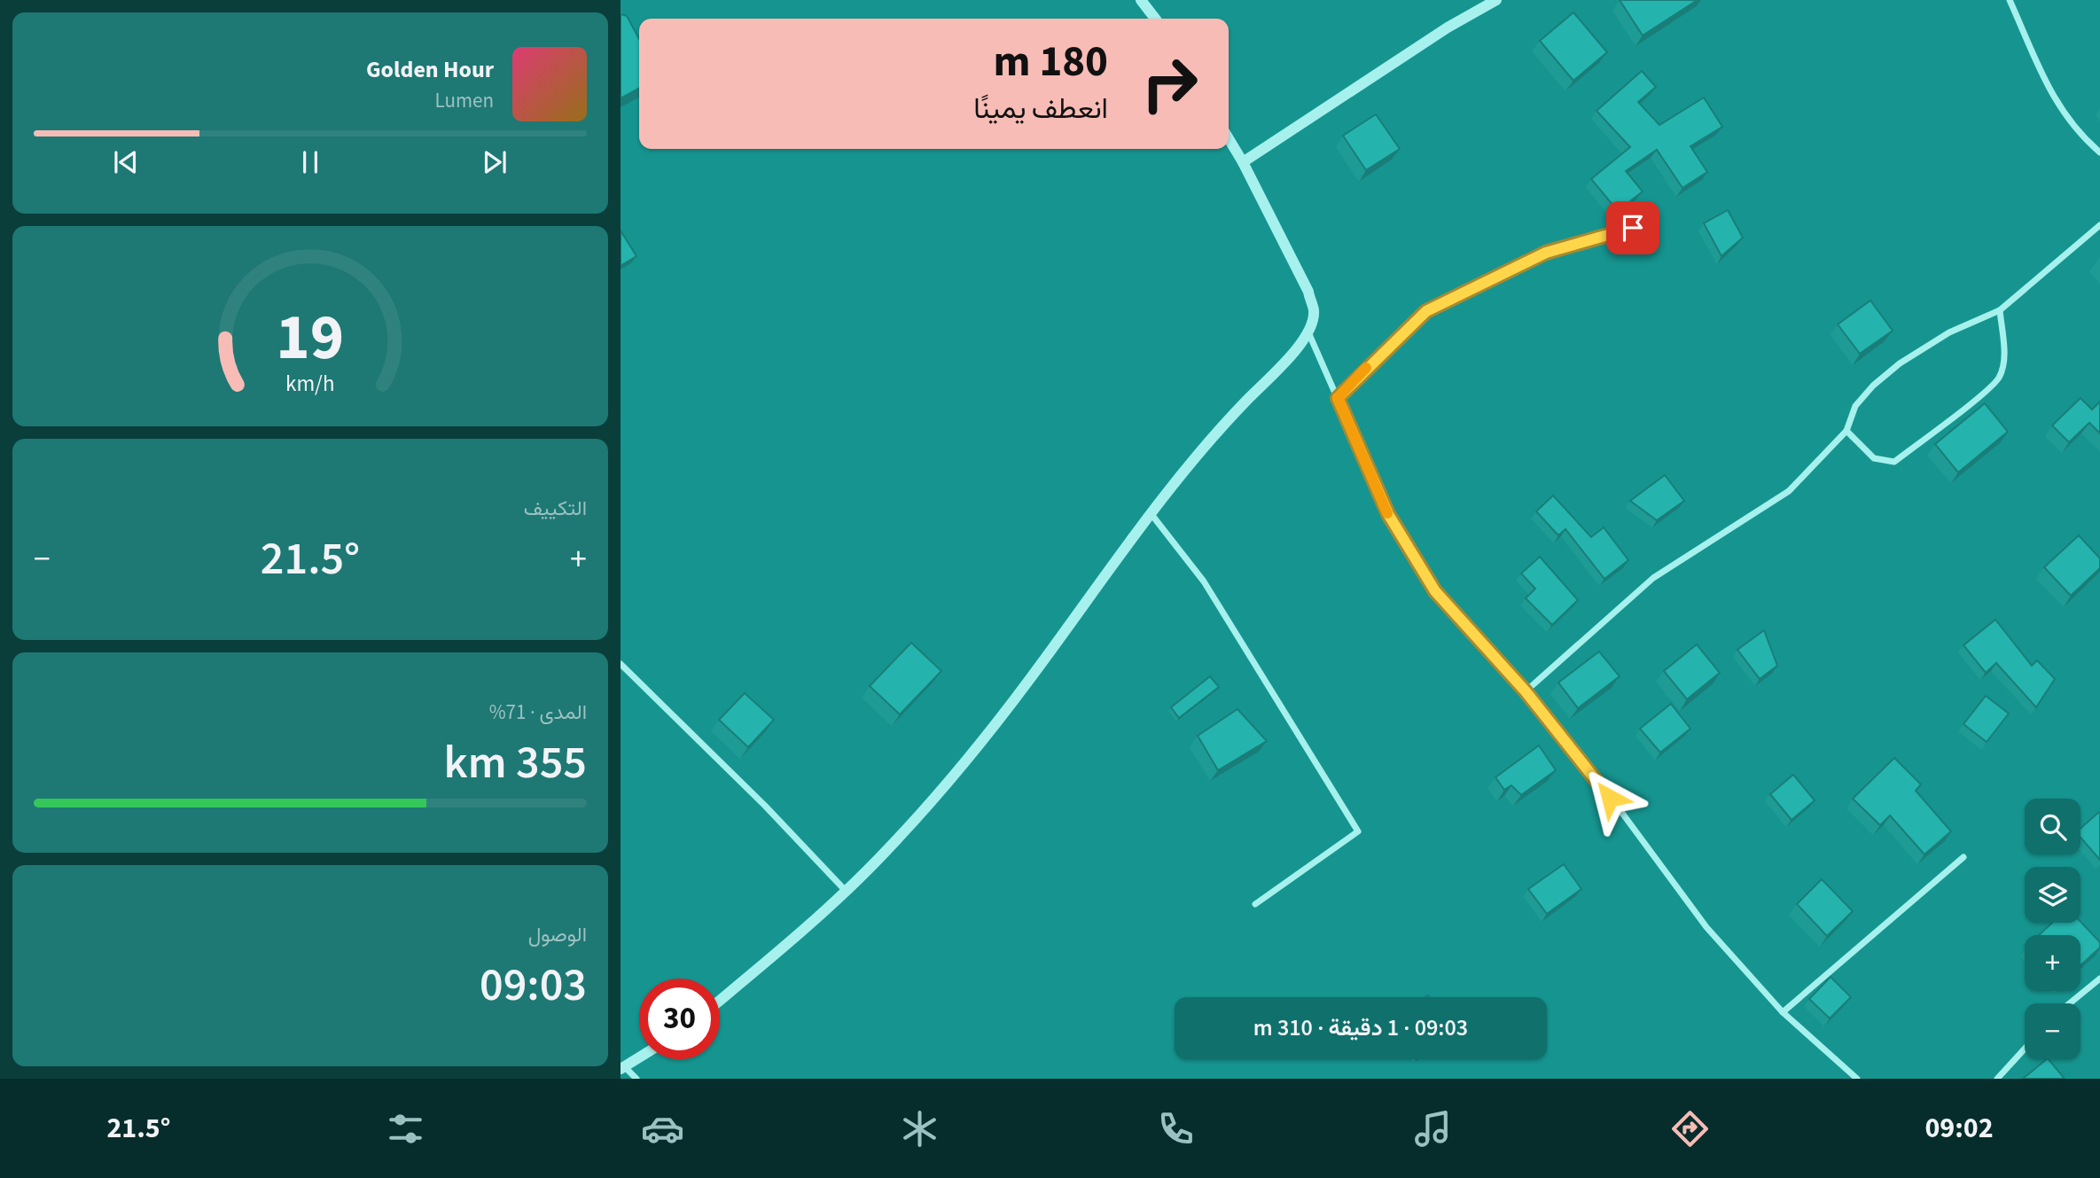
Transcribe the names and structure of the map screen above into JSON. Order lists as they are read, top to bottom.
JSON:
{
  "page": {
    "turn": ["180 m", "انعطف يمينًا"],
    "song": ["Golden Hour", "Lumen"],
    "tile": [
      "التكييف",
      ["المدى · 71%", "355 km"],
      ["الوصول", "09:03"]
    ],
    "heat": ["−", "21.5°", "+"],
    "map_buttons": ["+", "−"],
    "limit": "30",
    "trip": "09:03 · 1 دقيقة · 310 m",
    "tabs": ["09:02", "21.5°"],
    "gauge": ["19", "km/h"]
  }
}
